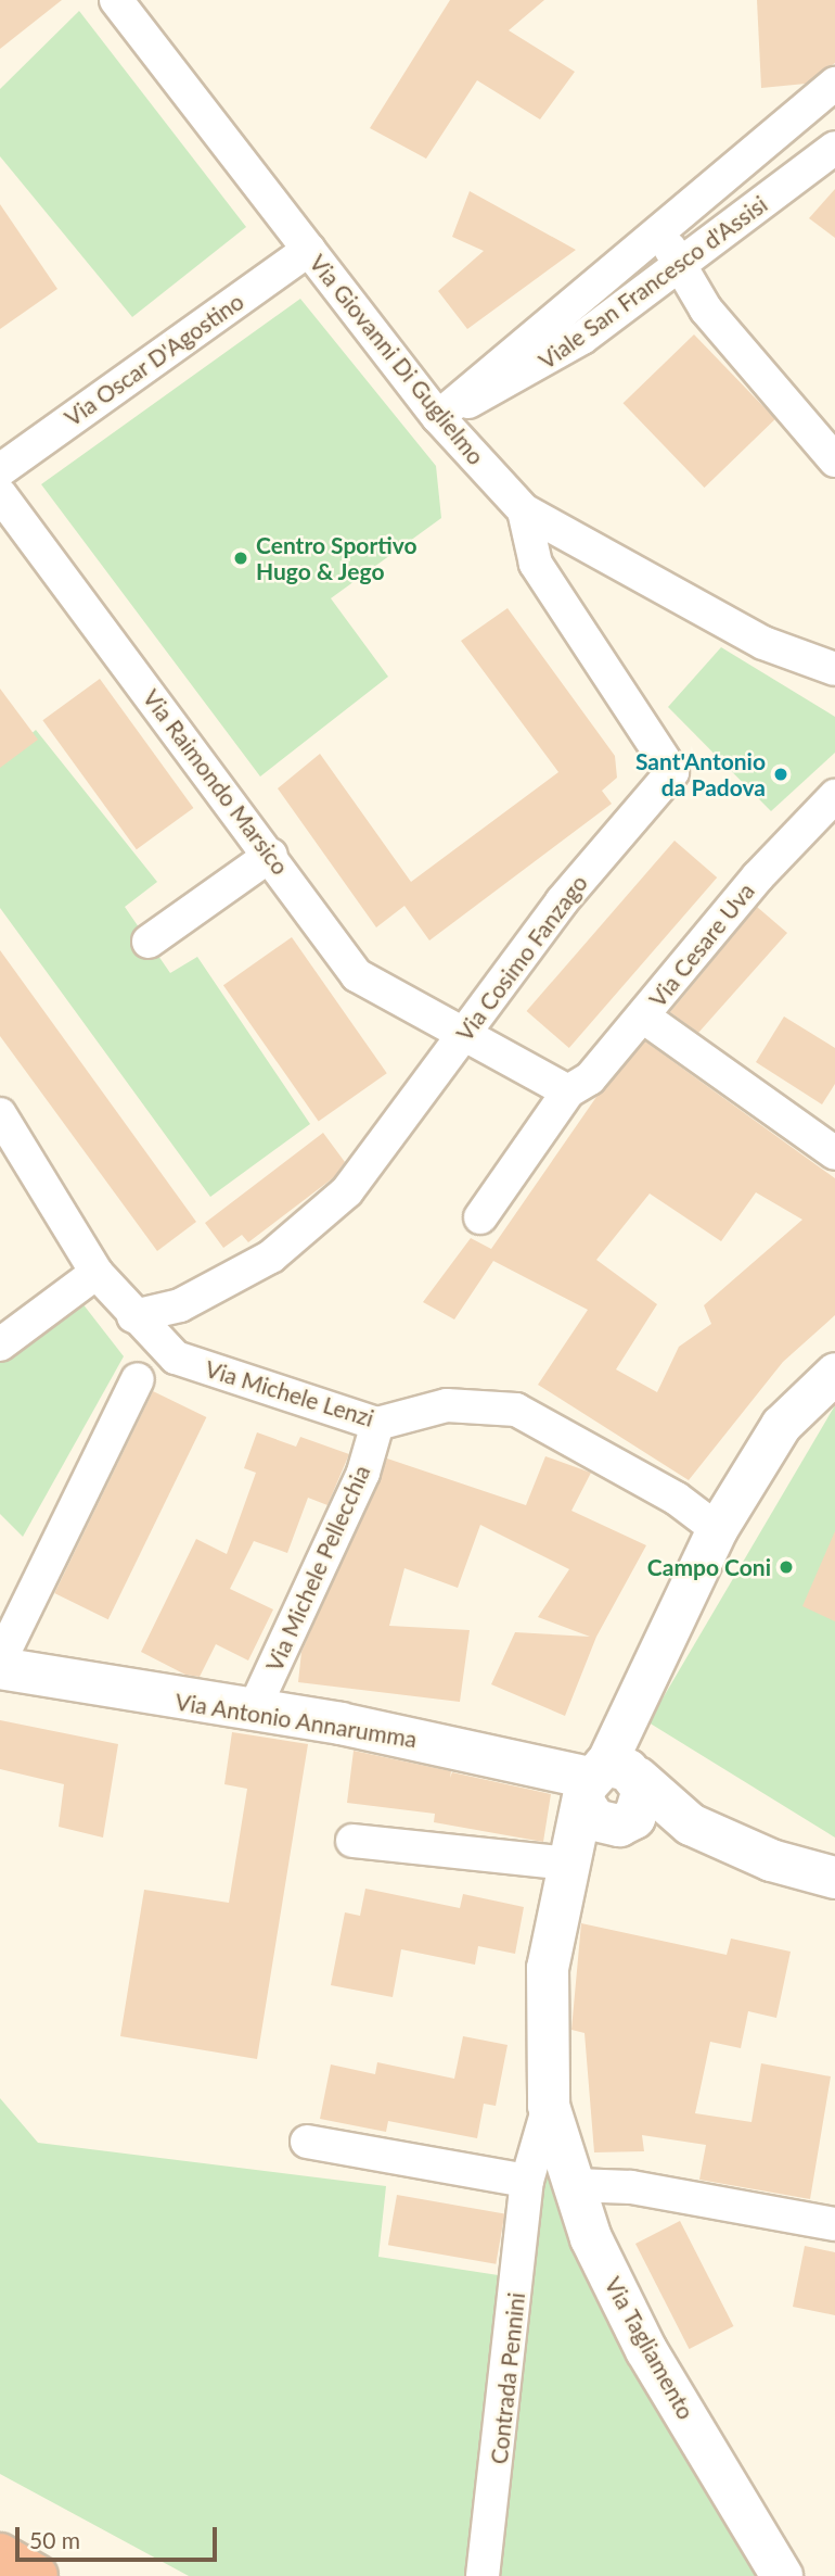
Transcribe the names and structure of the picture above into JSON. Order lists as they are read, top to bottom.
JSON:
{
  "streets": {
    "main road": ["Via Antonio Annarumma", "Via Tagliamento"],
    "street": [
      "Viale San Francesco d'Assisi",
      "Via Oscar D'Agostino",
      "Via Giovanni Di Guglielmo",
      "Via Raimondo Marsico",
      "Via Cesare Uva",
      "Via Cosimo Fanzago",
      "Via Michele Lenzi",
      "Via Michele Pellecchia",
      "Contrada Pennini"
    ]
  },
  "crossings": [
    ["Viale San Francesco d'Assisi", "Via Giovanni Di Guglielmo"],
    ["Via Oscar D'Agostino", "Via Giovanni Di Guglielmo"],
    ["Via Giovanni Di Guglielmo", "Via Cosimo Fanzago"],
    ["Via Raimondo Marsico", "Via Cosimo Fanzago"],
    ["Via Cosimo Fanzago", "Via Michele Lenzi"],
    ["Via Michele Lenzi", "Via Michele Pellecchia"],
    ["Via Michele Pellecchia", "Via Antonio Annarumma"],
    ["Via Antonio Annarumma", "Via Tagliamento"],
    ["Via Tagliamento", "Contrada Pennini"]
  ],
  "places": ["Centro Sportivo Hugo & Jego", "Sant'Antonio da Padova", "Campo Coni"],
  "scale_bar": "50 m"
}
